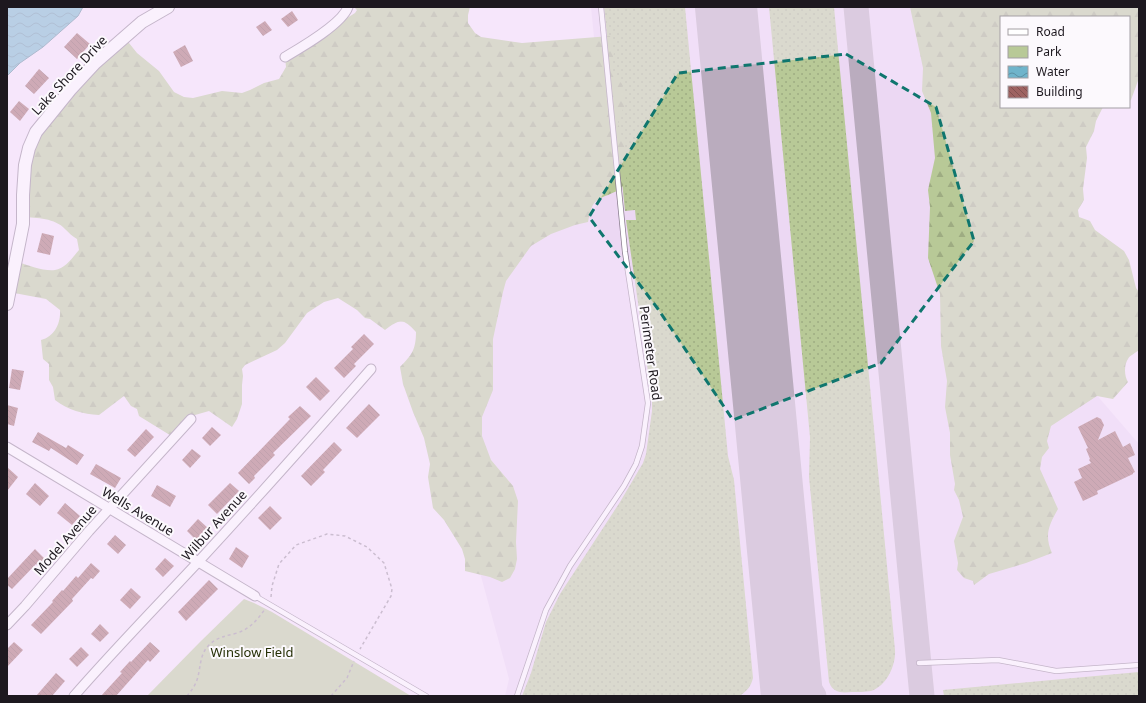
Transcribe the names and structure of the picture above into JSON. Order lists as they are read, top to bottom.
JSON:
{
  "streets": {
    "street": [
      "Lake Shore Drive",
      "Wells Avenue",
      "Wilbur Avenue",
      "Model Avenue"
    ],
    "lane": ["Perimeter Road"]
  },
  "crossings": [
    ["Wells Avenue", "Wilbur Avenue"],
    ["Wells Avenue", "Model Avenue"]
  ],
  "parks": ["Winslow Field"],
  "legend": [
    "Road",
    "Park",
    "Water",
    "Building"
  ]
}
